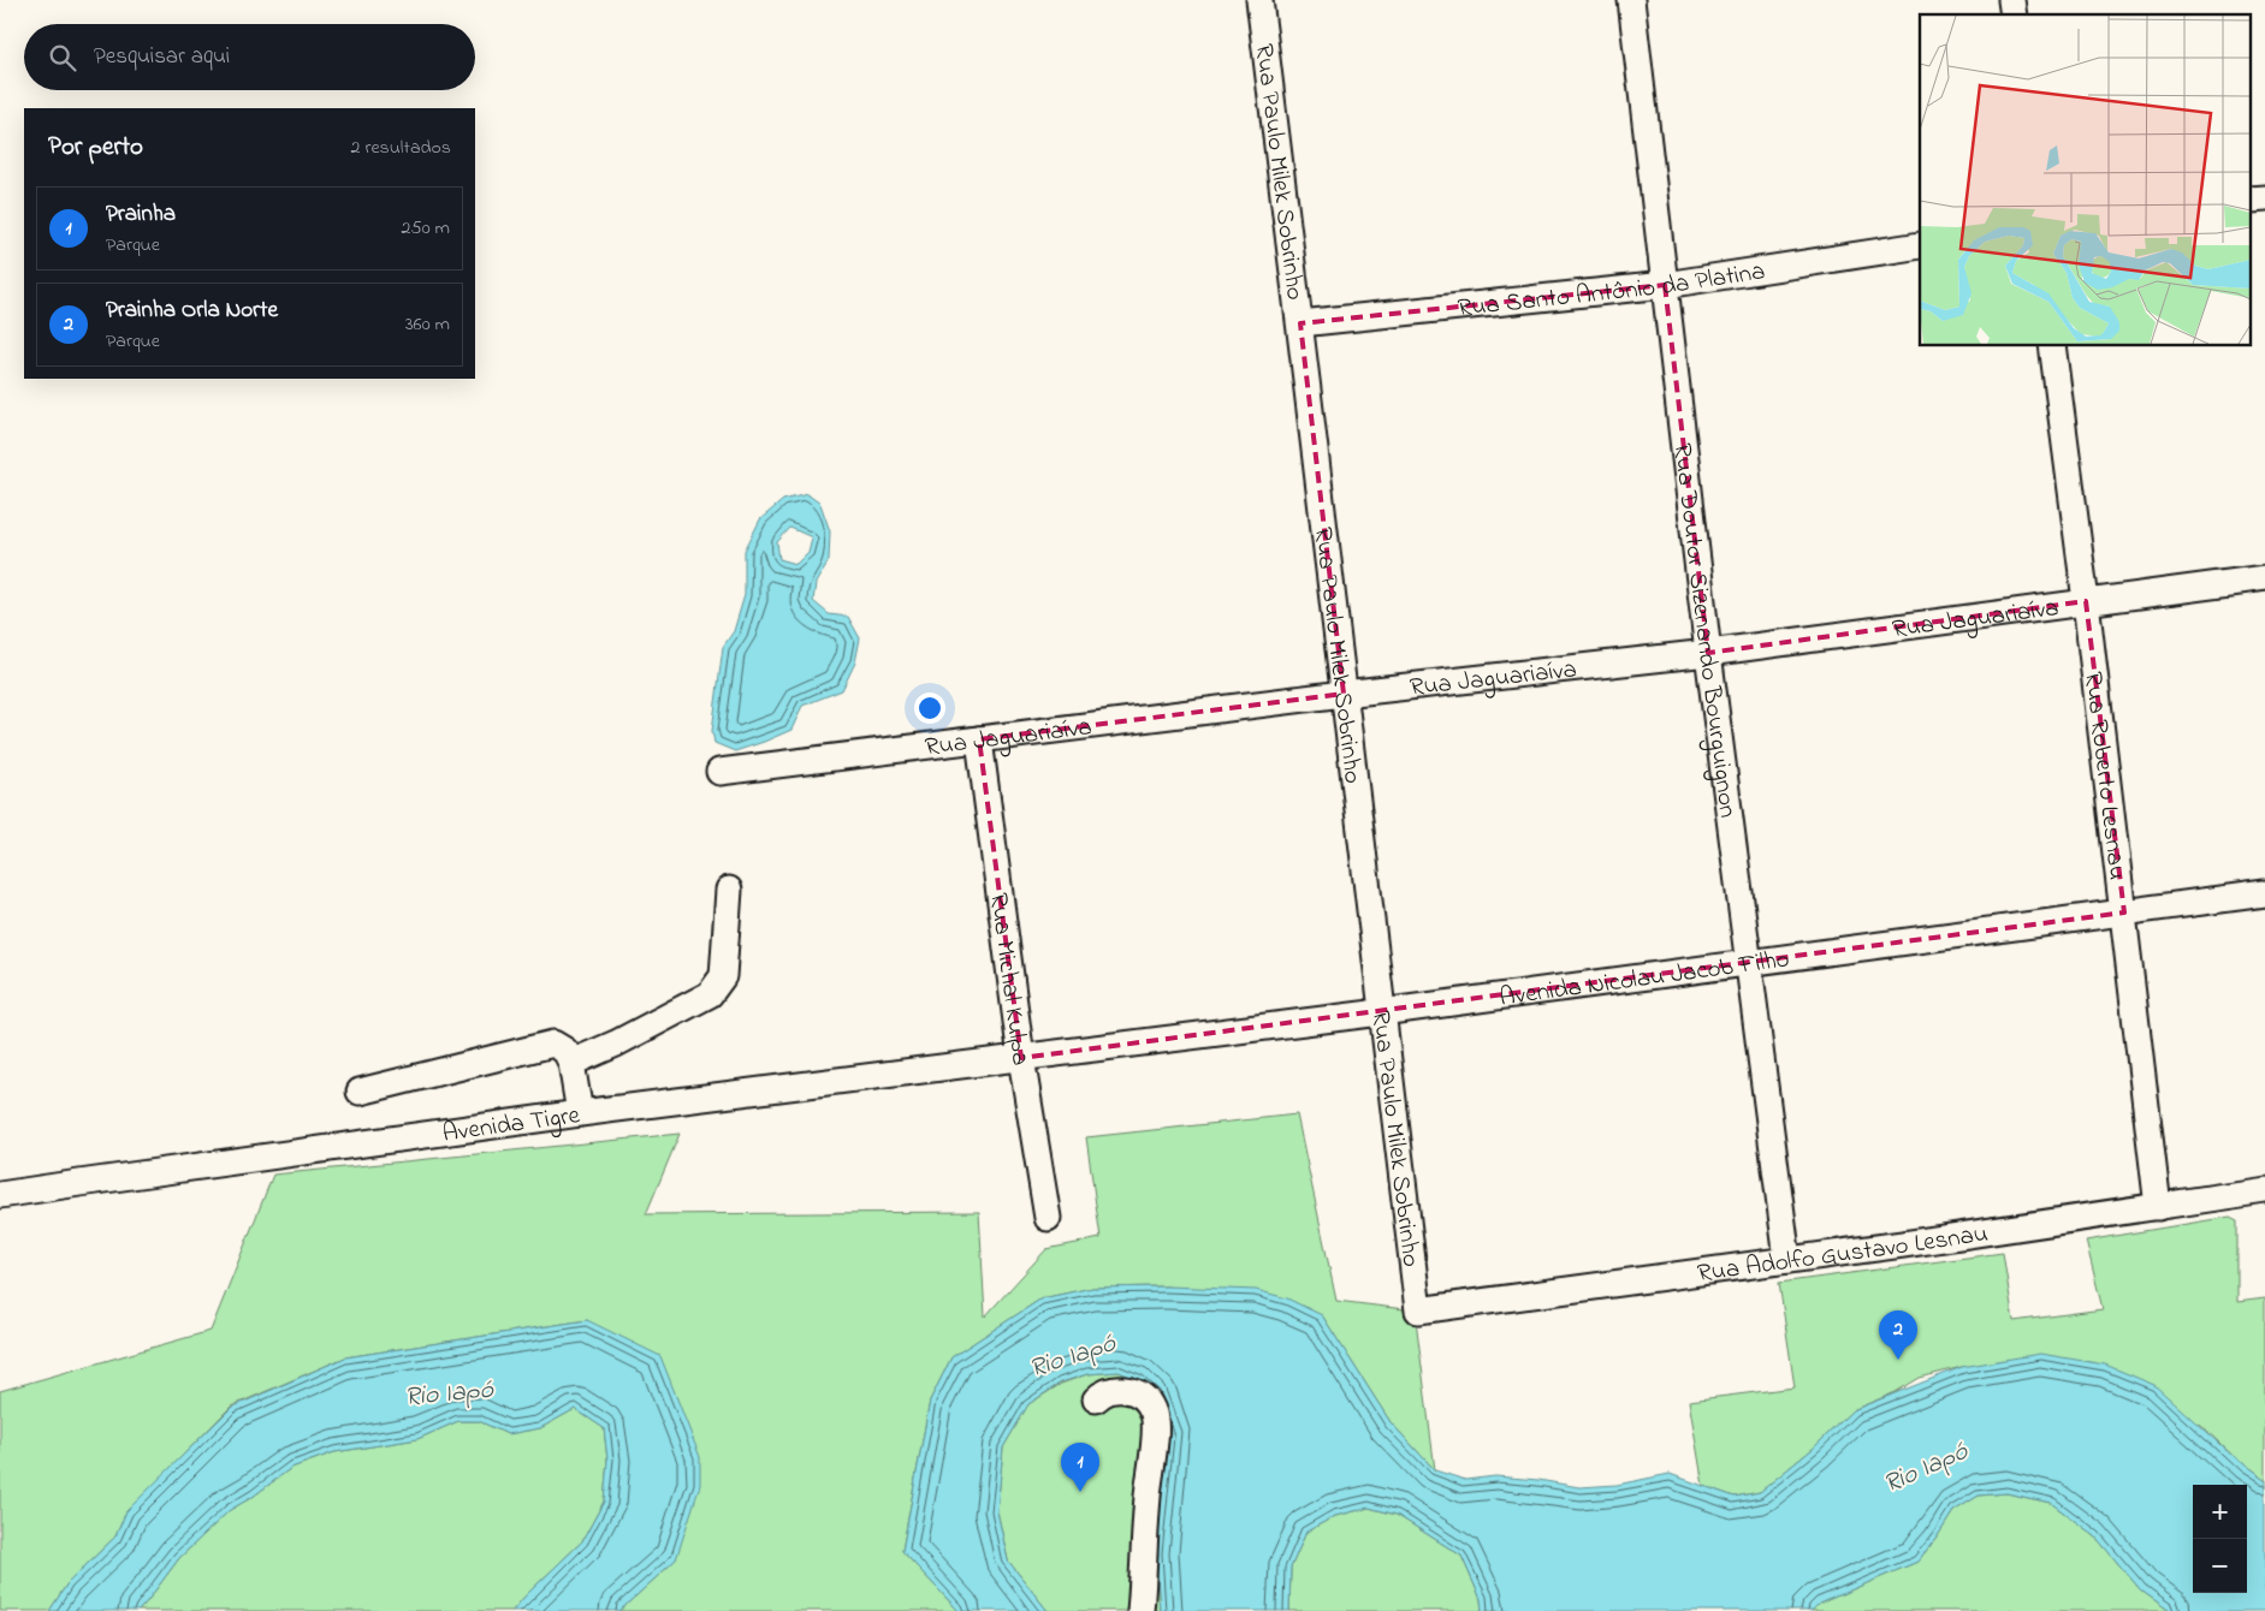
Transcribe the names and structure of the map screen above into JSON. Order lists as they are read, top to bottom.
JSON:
{
  "streets": {
    "street": [
      "Rua Paulo Milek Sobrinho",
      "Rua Santo Antônio da Platina",
      "Rua Jaguariaíva",
      "Rua Doutor Sizenando Bourguignon",
      "Rua Roberto Lesnau",
      "Avenida Nicolau Jacob Filho",
      "Rua Michal Kulpa",
      "Avenida Tigre",
      "Rua Adolfo Gustavo Lesnau"
    ]
  },
  "crossings": [
    ["Rua Paulo Milek Sobrinho", "Rua Santo Antônio da Platina"],
    ["Rua Paulo Milek Sobrinho", "Rua Jaguariaíva"],
    ["Rua Paulo Milek Sobrinho", "Avenida Nicolau Jacob Filho"],
    ["Rua Paulo Milek Sobrinho", "Rua Adolfo Gustavo Lesnau"],
    ["Rua Santo Antônio da Platina", "Rua Doutor Sizenando Bourguignon"],
    ["Rua Jaguariaíva", "Rua Doutor Sizenando Bourguignon"],
    ["Rua Jaguariaíva", "Rua Roberto Lesnau"],
    ["Rua Jaguariaíva", "Rua Michal Kulpa"],
    ["Rua Doutor Sizenando Bourguignon", "Avenida Nicolau Jacob Filho"],
    ["Rua Doutor Sizenando Bourguignon", "Rua Adolfo Gustavo Lesnau"],
    ["Rua Roberto Lesnau", "Avenida Nicolau Jacob Filho"],
    ["Rua Roberto Lesnau", "Rua Adolfo Gustavo Lesnau"],
    ["Avenida Nicolau Jacob Filho", "Rua Michal Kulpa"],
    ["Avenida Nicolau Jacob Filho", "Avenida Tigre"],
    ["Rua Michal Kulpa", "Avenida Tigre"]
  ],
  "water": ["Rio Iapó"],
  "page": {
    "search": "Pesquisar aqui",
    "heading": ["Por perto", "2 resultados"],
    "list": [
      {
        "mark": "1",
        "name": "Prainha",
        "note": "Parque",
        "value": "250 m"
      },
      {
        "mark": "2",
        "name": "Prainha Orla Norte",
        "note": "Parque",
        "value": "360 m"
      }
    ],
    "pins": ["2", "1"],
    "map_buttons": ["+", "−"]
  }
}
